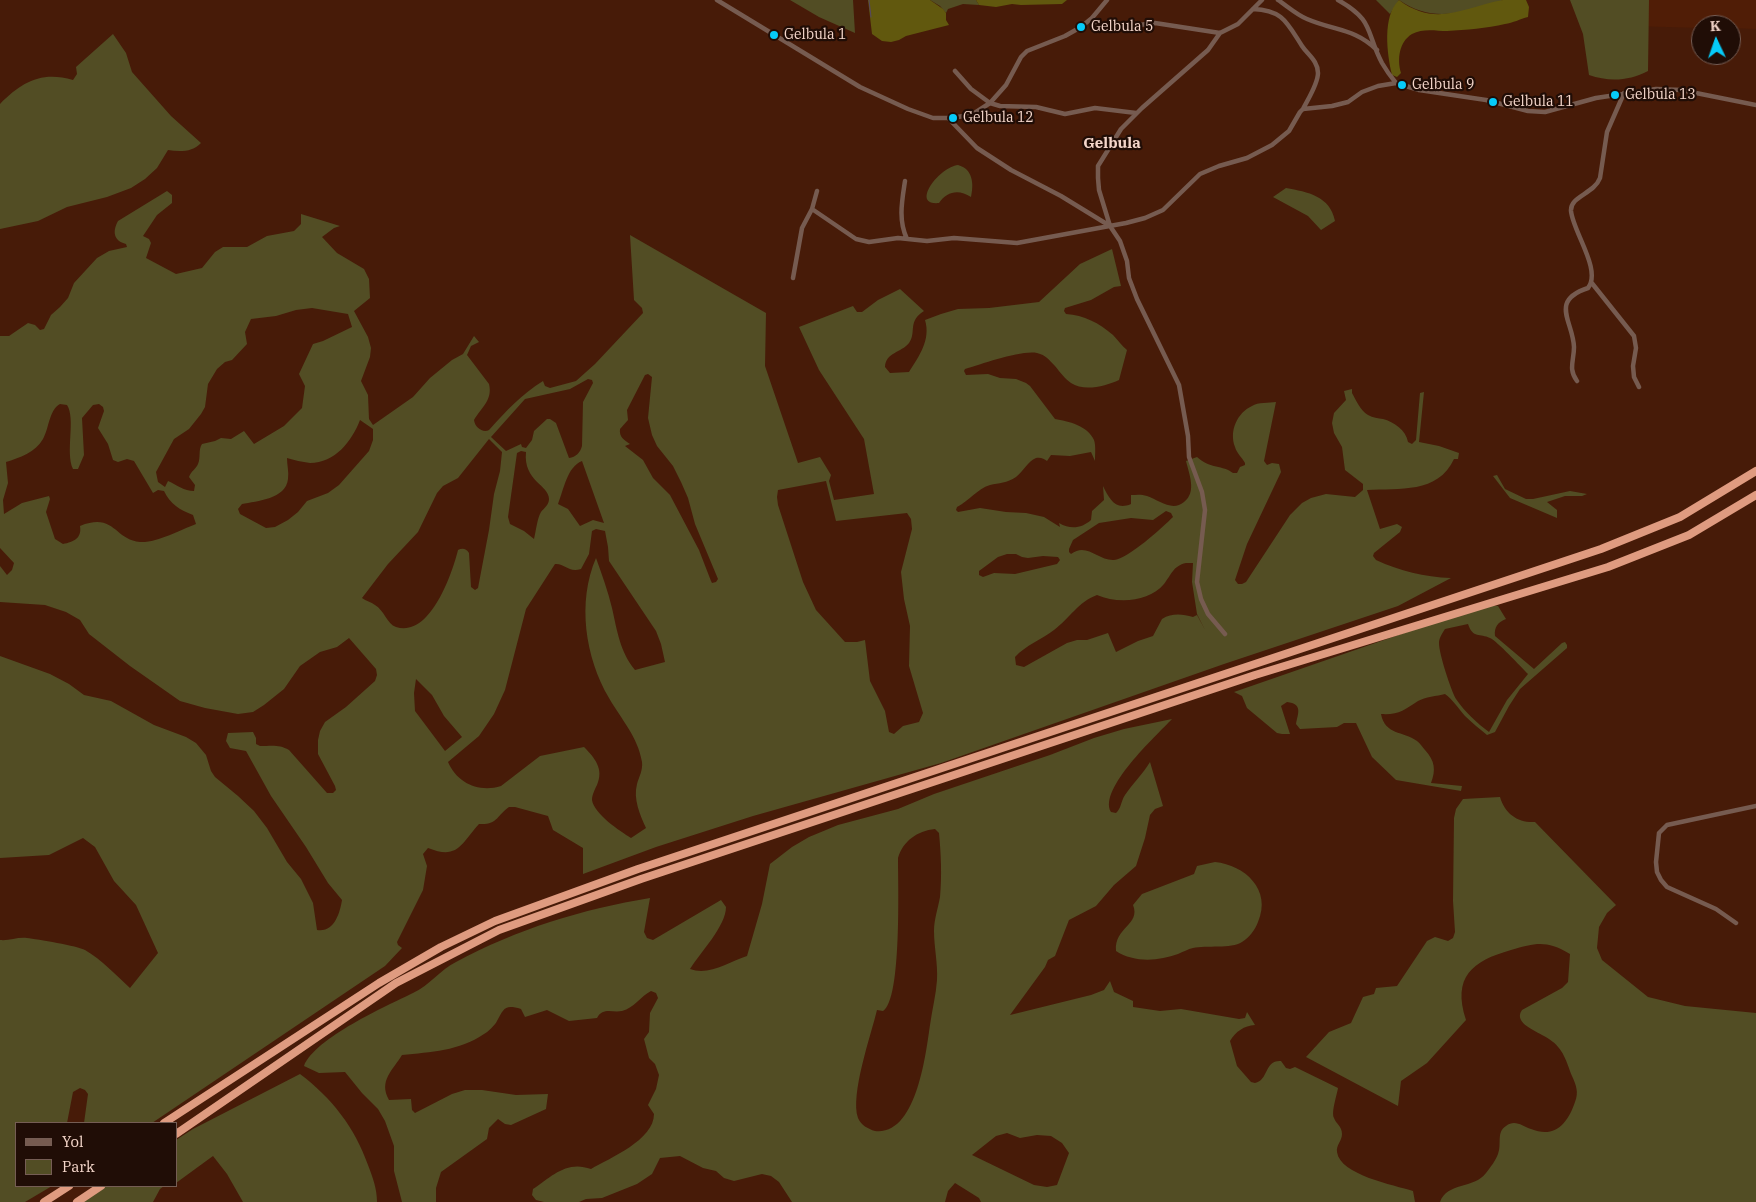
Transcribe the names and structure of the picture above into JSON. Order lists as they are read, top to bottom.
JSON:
{
  "districts": ["Gelbula"],
  "places": [
    "Gelbula 5",
    "Gelbula 1",
    "Gelbula 9",
    "Gelbula 13",
    "Gelbula 11",
    "Gelbula 12"
  ],
  "legend": ["Yol", "Park"],
  "north": "top"
}
